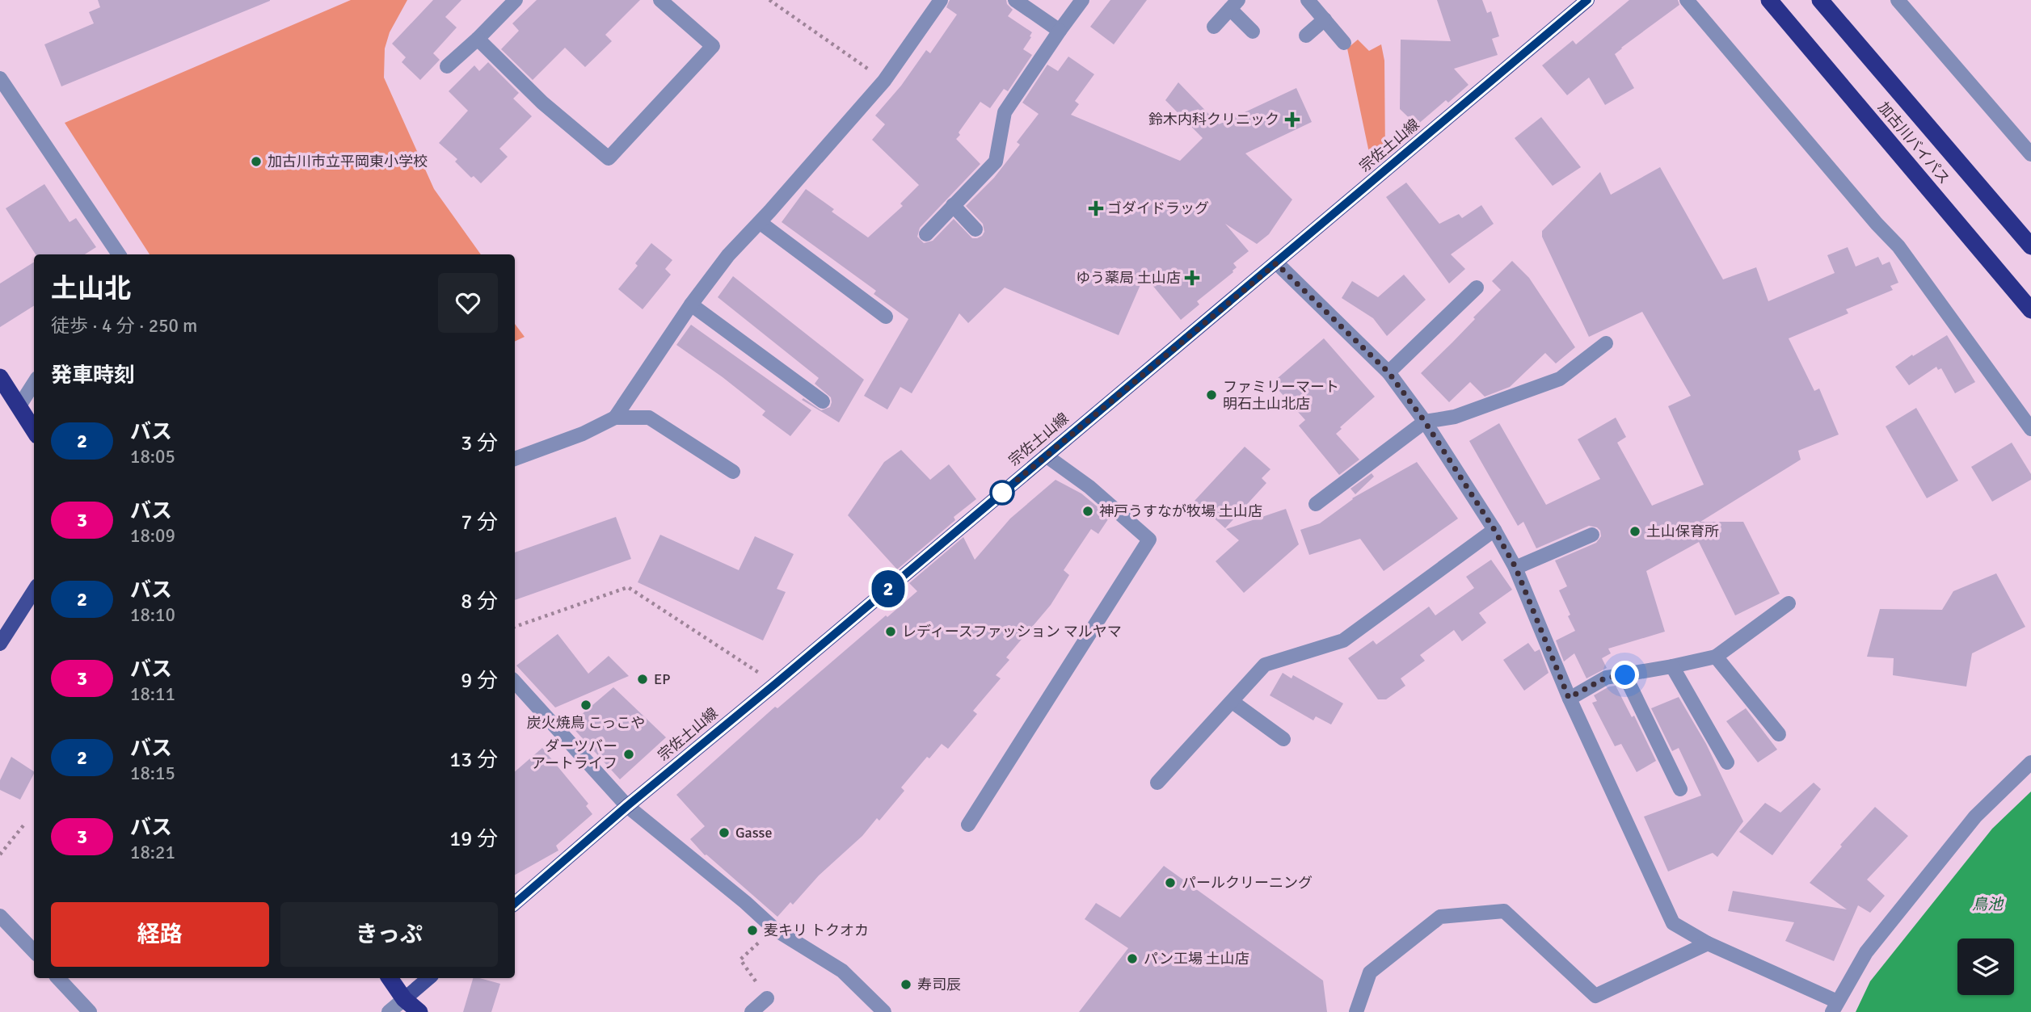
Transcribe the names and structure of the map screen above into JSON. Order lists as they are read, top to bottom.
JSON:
{
  "streets": {
    "highway": ["加古川バイパス"],
    "main road": ["宗佐土山線"]
  },
  "water": ["鳥池"],
  "places": {
    "health": ["鈴木内科クリニック", "ゴダイドラッグ", "ゆう薬局 土山店"],
    "other": [
      "加古川市立平岡東小学校",
      "ファミリーマート 明石土山北店",
      "神戸うすなが牧場 土山店",
      "土山保育所",
      "レディースファッション マルヤマ",
      "EP",
      "炭火焼鳥 こっこや",
      "ダーツバー アートライフ",
      "Gasse",
      "パールクリーニング",
      "麦キリ トクオカ",
      "パン工場 土山店",
      "寿司辰"
    ]
  },
  "lines": ["bus line 2"],
  "page": {
    "on_map": "2",
    "heading": [
      ["土山北", "徒歩 · 4 分 · 250 m"],
      "発車時刻"
    ],
    "list": [
      {
        "mark": "2",
        "name": "バス",
        "note": "18:05",
        "value": "3 分"
      },
      {
        "mark": "3",
        "name": "バス",
        "note": "18:09",
        "value": "7 分"
      },
      {
        "mark": "2",
        "name": "バス",
        "note": "18:10",
        "value": "8 分"
      },
      {
        "mark": "3",
        "name": "バス",
        "note": "18:11",
        "value": "9 分"
      },
      {
        "mark": "2",
        "name": "バス",
        "note": "18:15",
        "value": "13 分"
      },
      {
        "mark": "3",
        "name": "バス",
        "note": "18:21",
        "value": "19 分"
      }
    ],
    "buttons": ["経路", "きっぷ"]
  }
}
